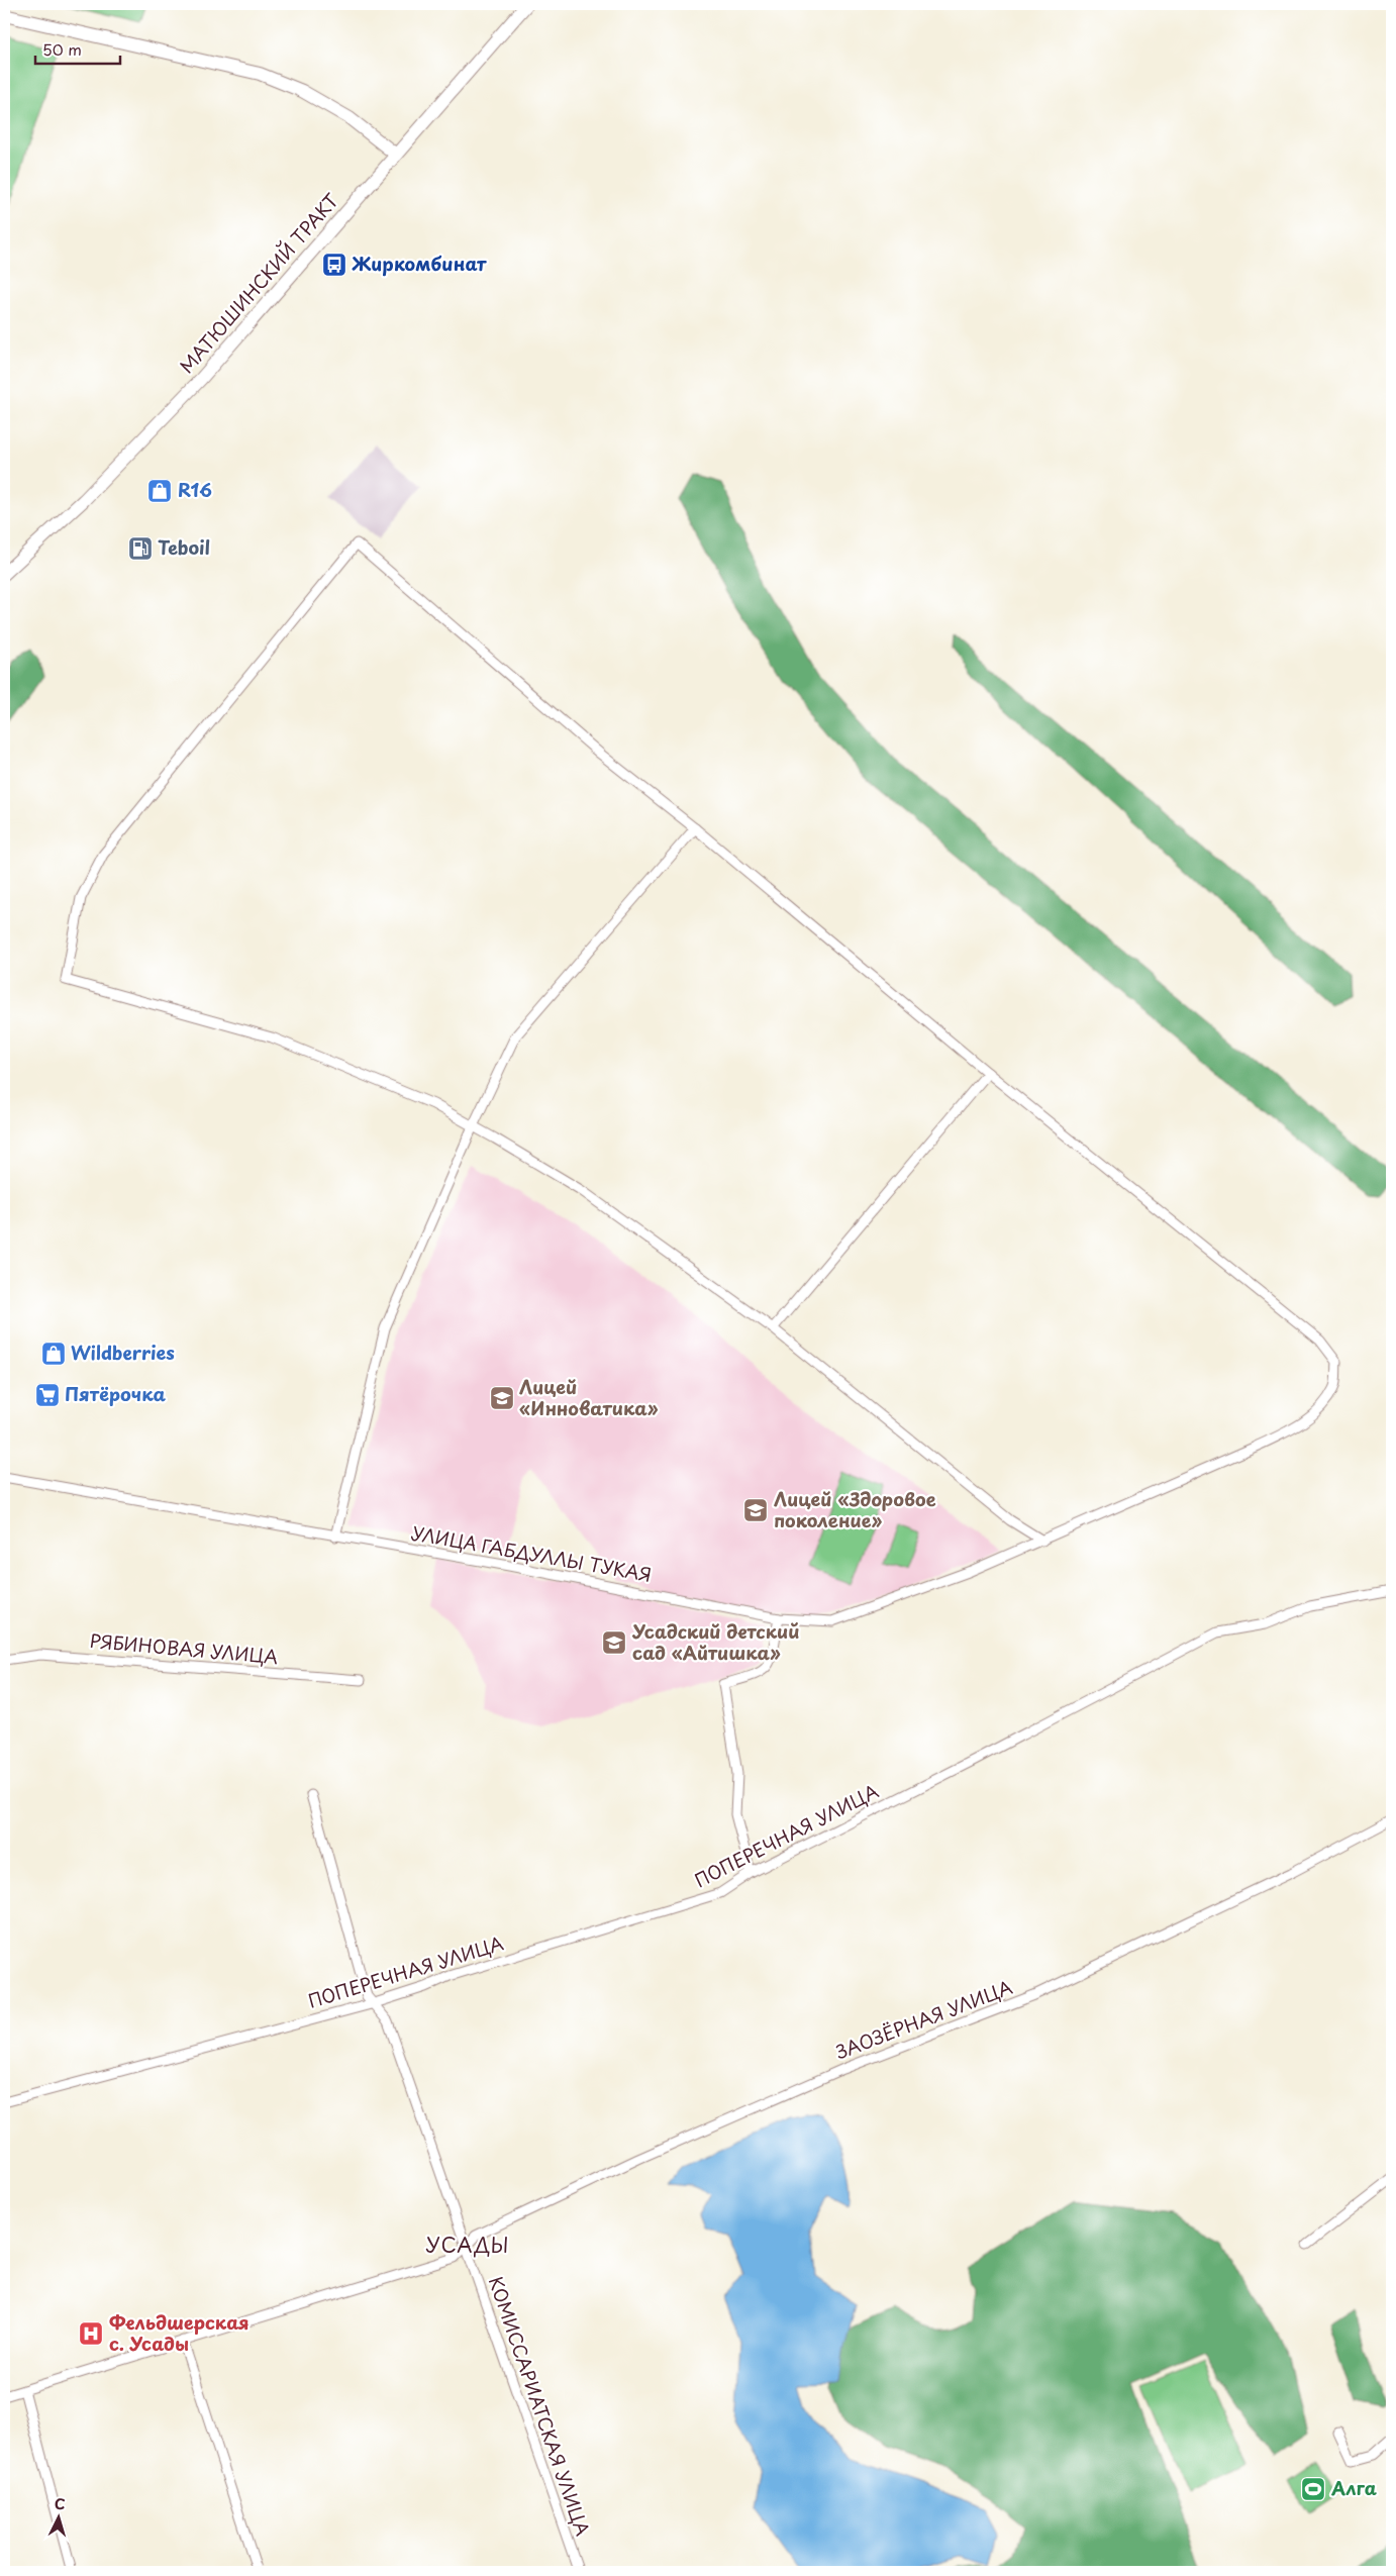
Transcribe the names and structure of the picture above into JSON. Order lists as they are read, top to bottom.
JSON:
{
  "streets": {
    "main road": ["МАТЮШИНСКИЙ ТРАКТ"],
    "street": [
      "УЛИЦА ГАБДУЛЛЫ ТУКАЯ",
      "РЯБИНОВАЯ УЛИЦА",
      "ПОПЕРЕЧНАЯ УЛИЦА",
      "ЗАОЗЁРНАЯ УЛИЦА",
      "КОМИССАРИАТСКАЯ УЛИЦА"
    ]
  },
  "crossings": [
    ["ПОПЕРЕЧНАЯ УЛИЦА", "КОМИССАРИАТСКАЯ УЛИЦА"],
    ["ЗАОЗЁРНАЯ УЛИЦА", "КОМИССАРИАТСКАЯ УЛИЦА"]
  ],
  "districts": ["УСАДЫ"],
  "places": {
    "bus stop": ["Жиркомбинат"],
    "shop": ["R16", "Wildberries"],
    "fuel station": ["Teboil"],
    "supermarket": ["Пятёрочка"],
    "school or university": ["Лицей «Инноватика»", "Лицей «Здоровое поколение»", "Усадский детский сад «Айтишка»"],
    "hospital": ["Фельдшерская с. Усады"],
    "sports": ["Алга"]
  },
  "scale_bar": "50 m",
  "north": "top"
}
